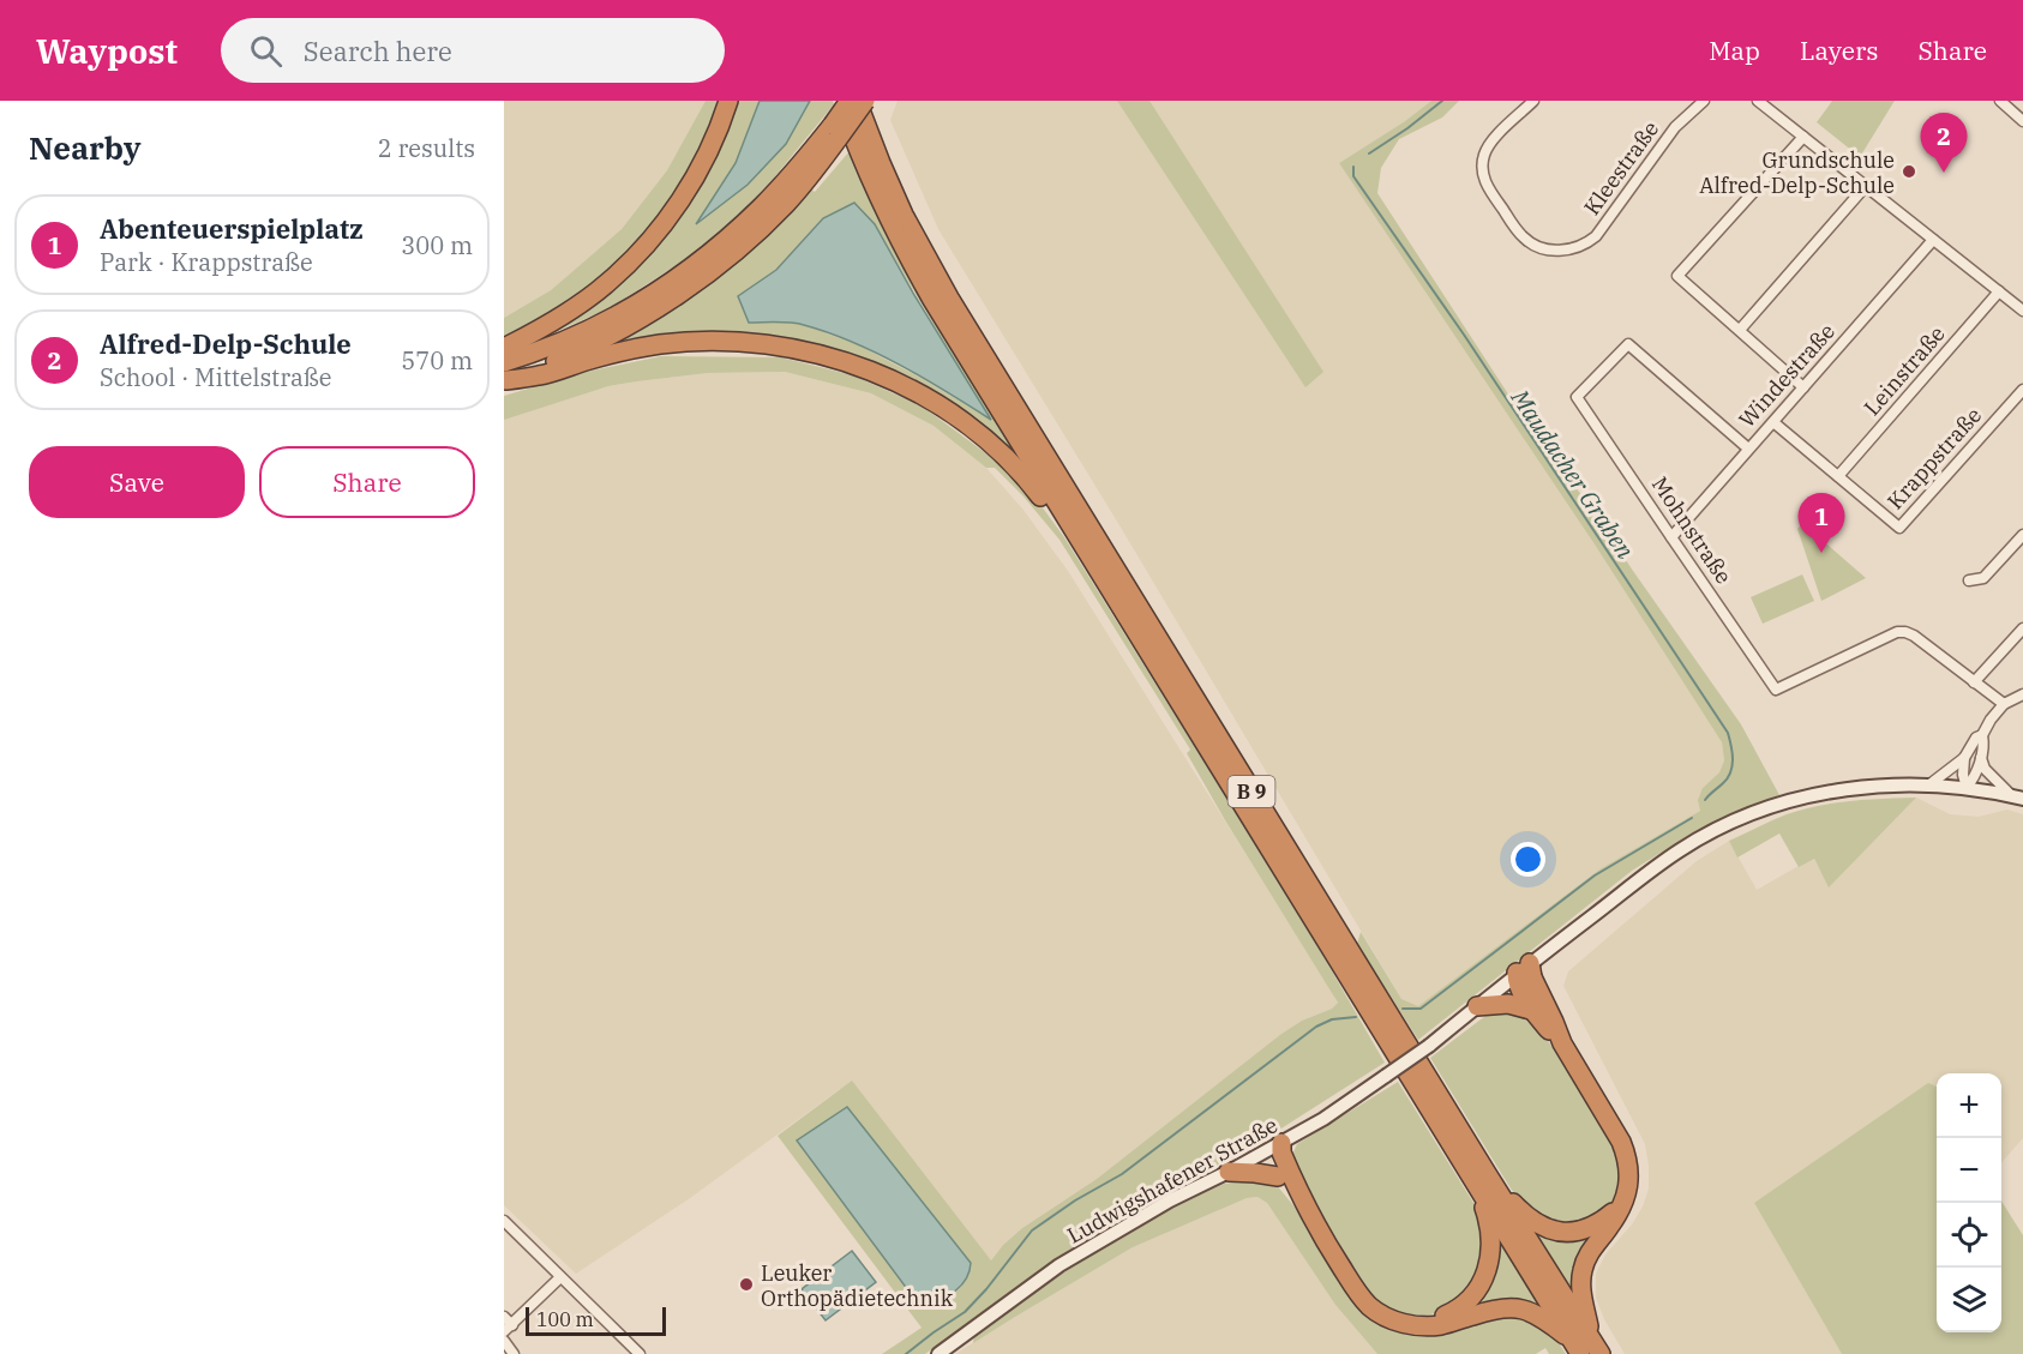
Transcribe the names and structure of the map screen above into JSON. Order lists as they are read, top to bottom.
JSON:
{
  "streets": {
    "highway": ["B 9"],
    "main road": ["Ludwigshafener Straße"],
    "street": [
      "Kleestraße",
      "Leinstraße",
      "Windestraße",
      "Krappstraße",
      "Mohnstraße"
    ]
  },
  "crossings": [
    ["Leinstraße", "Krappstraße"],
    ["Windestraße", "Krappstraße"],
    ["Windestraße", "Mohnstraße"]
  ],
  "water": ["Maudacher Graben"],
  "places": ["Grundschule Alfred-Delp-Schule", "Leuker Orthopädietechnik"],
  "scale_bar": "100 m",
  "page": {
    "header": "Waypost",
    "search": "Search here",
    "nav": ["Map", "Layers", "Share"],
    "heading": ["Nearby", "2 results"],
    "pins": ["2", "1"],
    "list": [
      {
        "mark": "1",
        "name": "Abenteuerspielplatz",
        "note": "Park · Krappstraße",
        "value": "300 m"
      },
      {
        "mark": "2",
        "name": "Alfred-Delp-Schule",
        "note": "School · Mittelstraße",
        "value": "570 m"
      }
    ],
    "buttons": ["Save", "Share"],
    "map_buttons": ["+", "−"],
    "scale": "100 m"
  }
}
